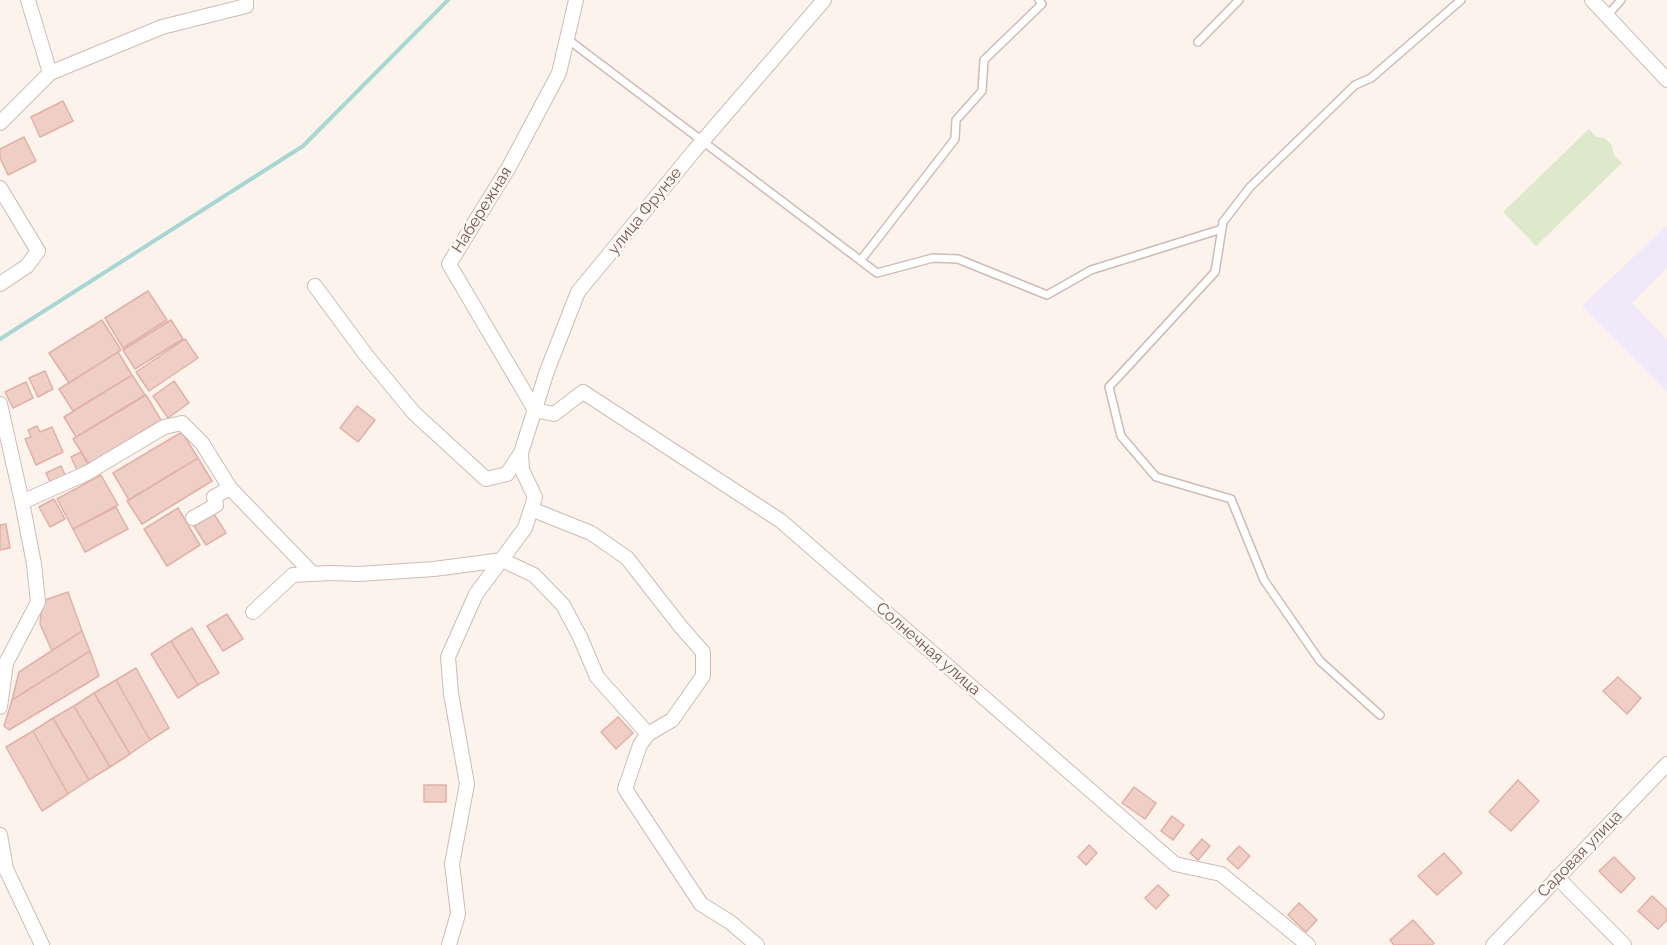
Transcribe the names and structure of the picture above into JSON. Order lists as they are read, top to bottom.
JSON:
{
  "streets": {
    "street": [
      "Набережная",
      "улица Фрунзе",
      "Солнечная улица",
      "Садовая улица"
    ]
  },
  "crossings": [
    ["Набережная", "улица Фрунзе"],
    ["Набережная", "Солнечная улица"],
    ["улица Фрунзе", "Солнечная улица"]
  ]
}
